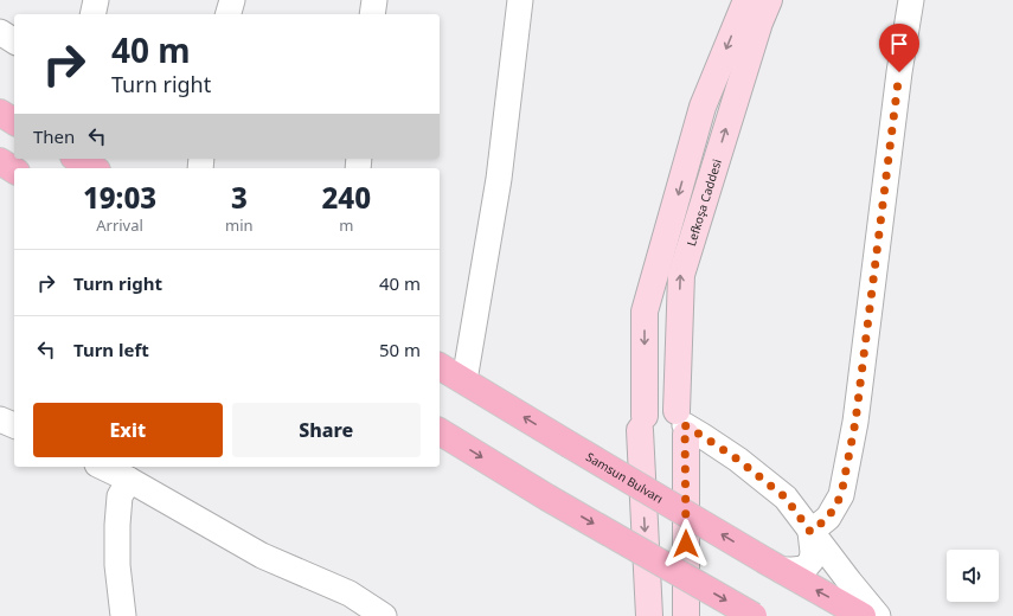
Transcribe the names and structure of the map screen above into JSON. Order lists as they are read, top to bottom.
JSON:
{
  "streets": {
    "main road": ["Samsun Bulvarı"],
    "street": ["Lefkoşa Caddesi"]
  },
  "page": {
    "turn": ["40 m", "Turn right"],
    "then": "Then",
    "eta": [
      "19:03",
      "Arrival",
      "3",
      "min",
      "240",
      "m"
    ],
    "list": [
      {
        "name": "Turn right",
        "value": "40 m"
      },
      {
        "name": "Turn left",
        "value": "50 m"
      }
    ],
    "buttons": ["Exit", "Share"]
  }
}
